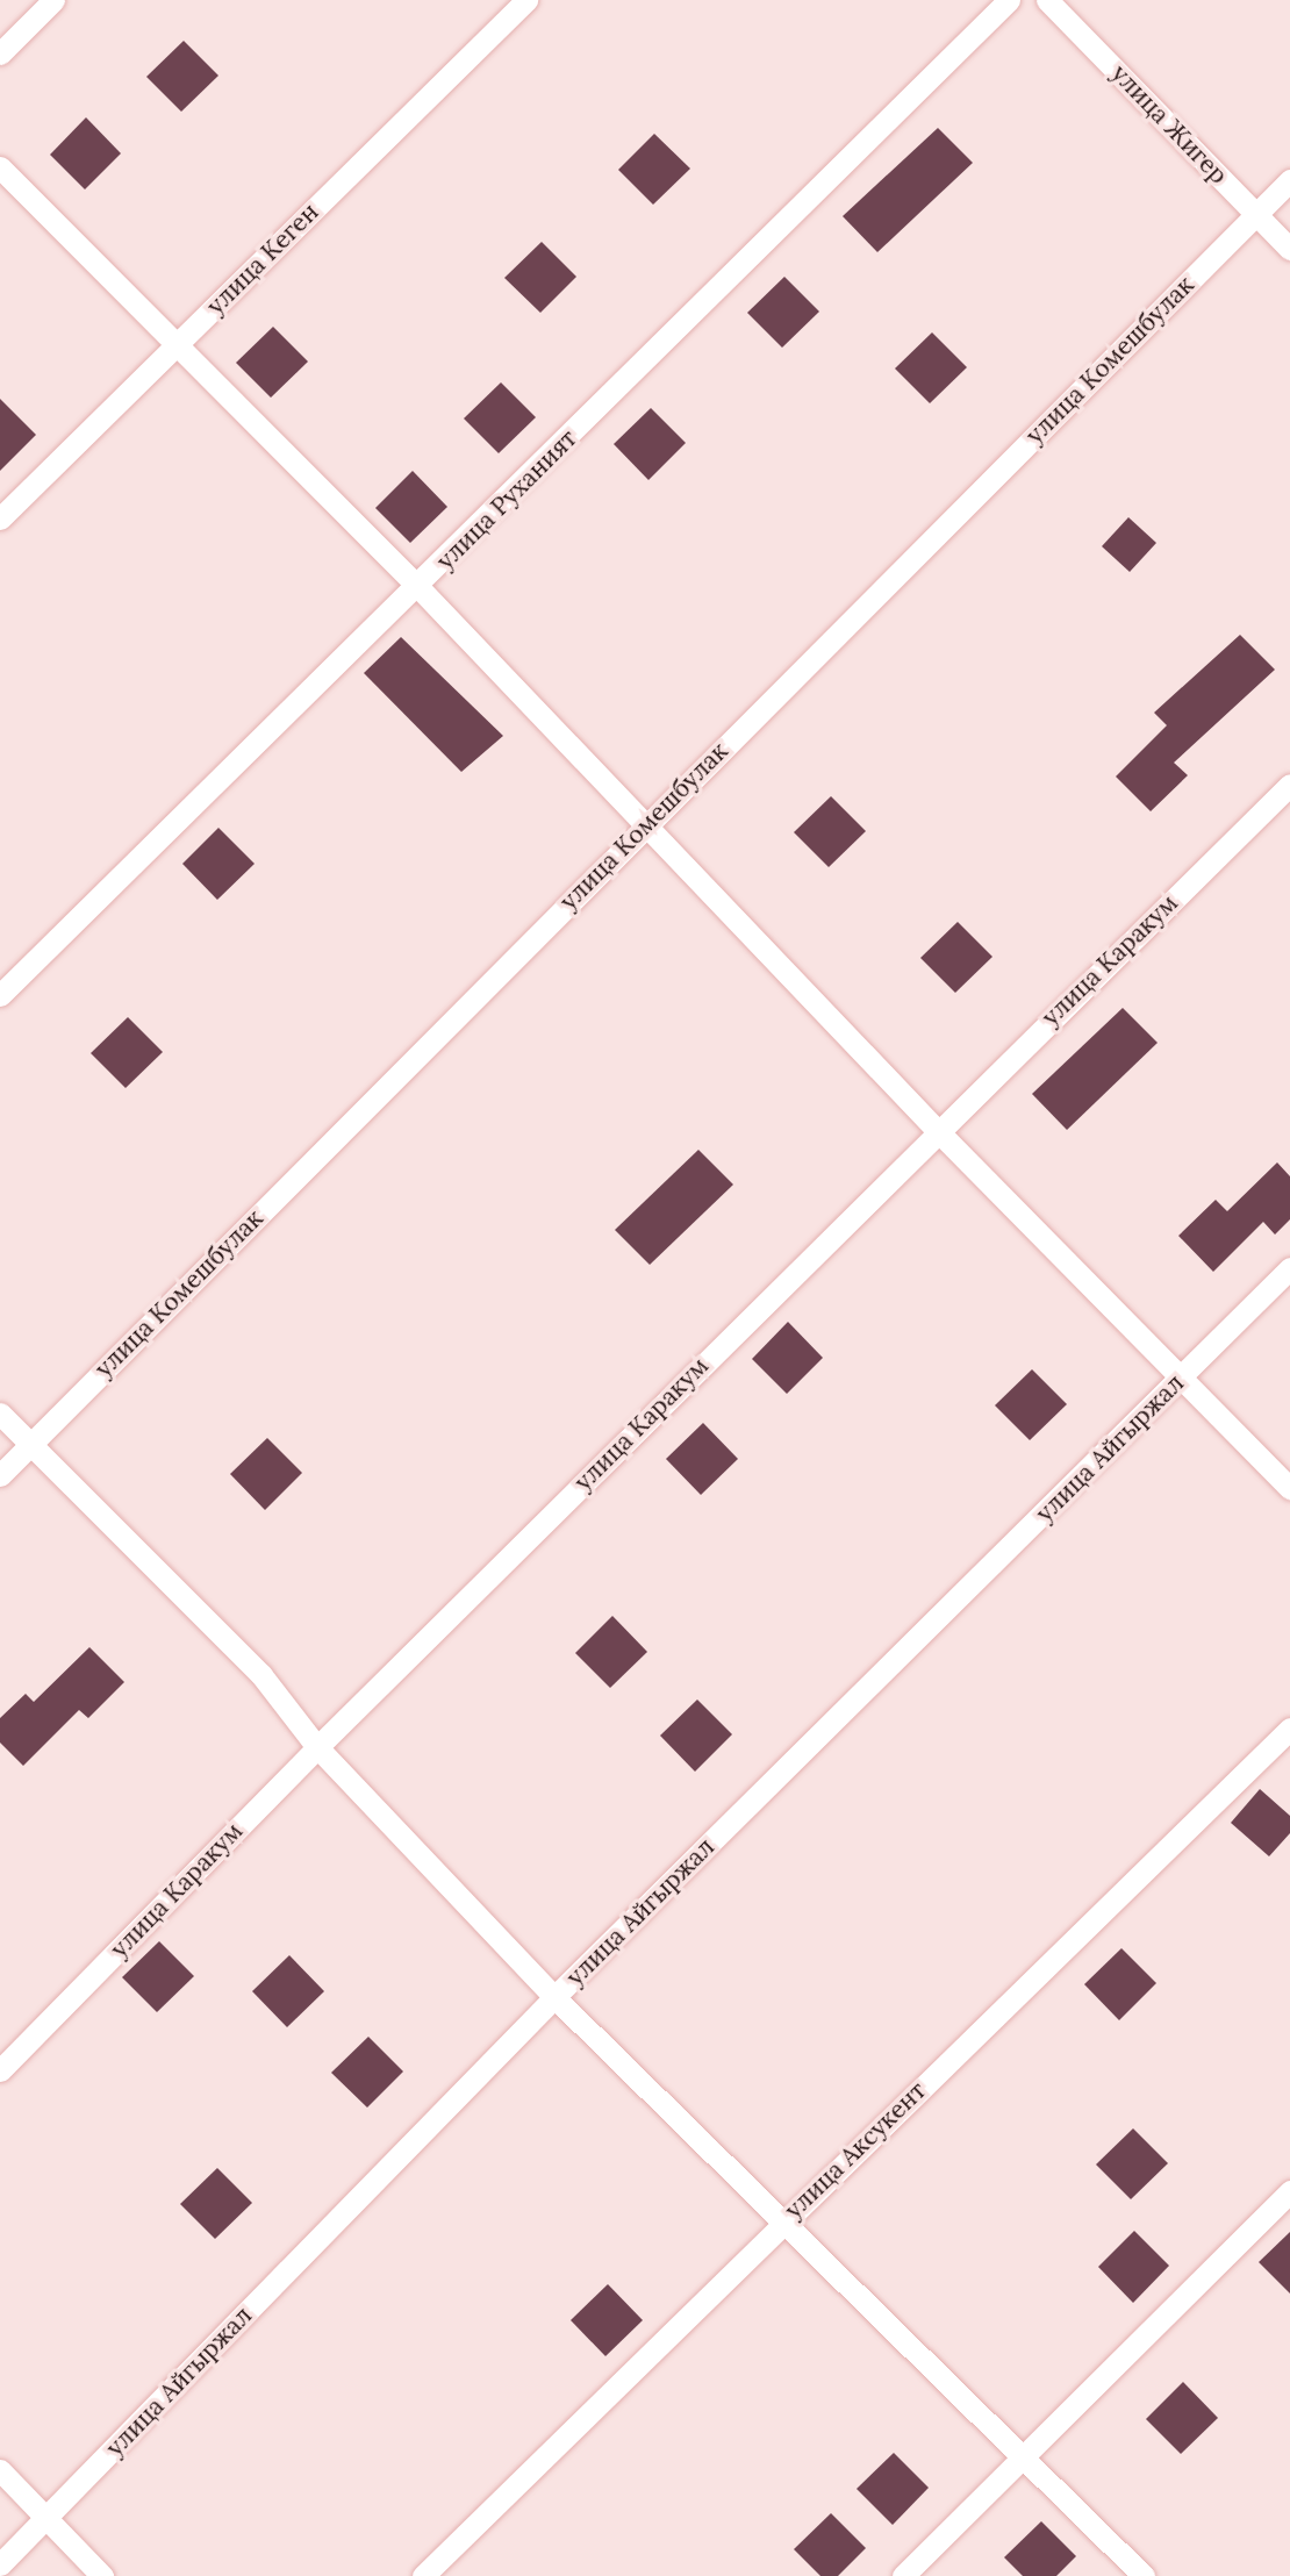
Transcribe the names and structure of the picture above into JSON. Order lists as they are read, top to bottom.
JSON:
{
  "streets": {
    "street": [
      "улица Жигер",
      "улица Кеген",
      "улица Комешбулак",
      "улица Руханият",
      "улица Каракум",
      "улица Айгыржал",
      "улица Аксукент"
    ]
  },
  "crossings": [
    ["улица Жигер", "улица Комешбулак"]
  ]
}
